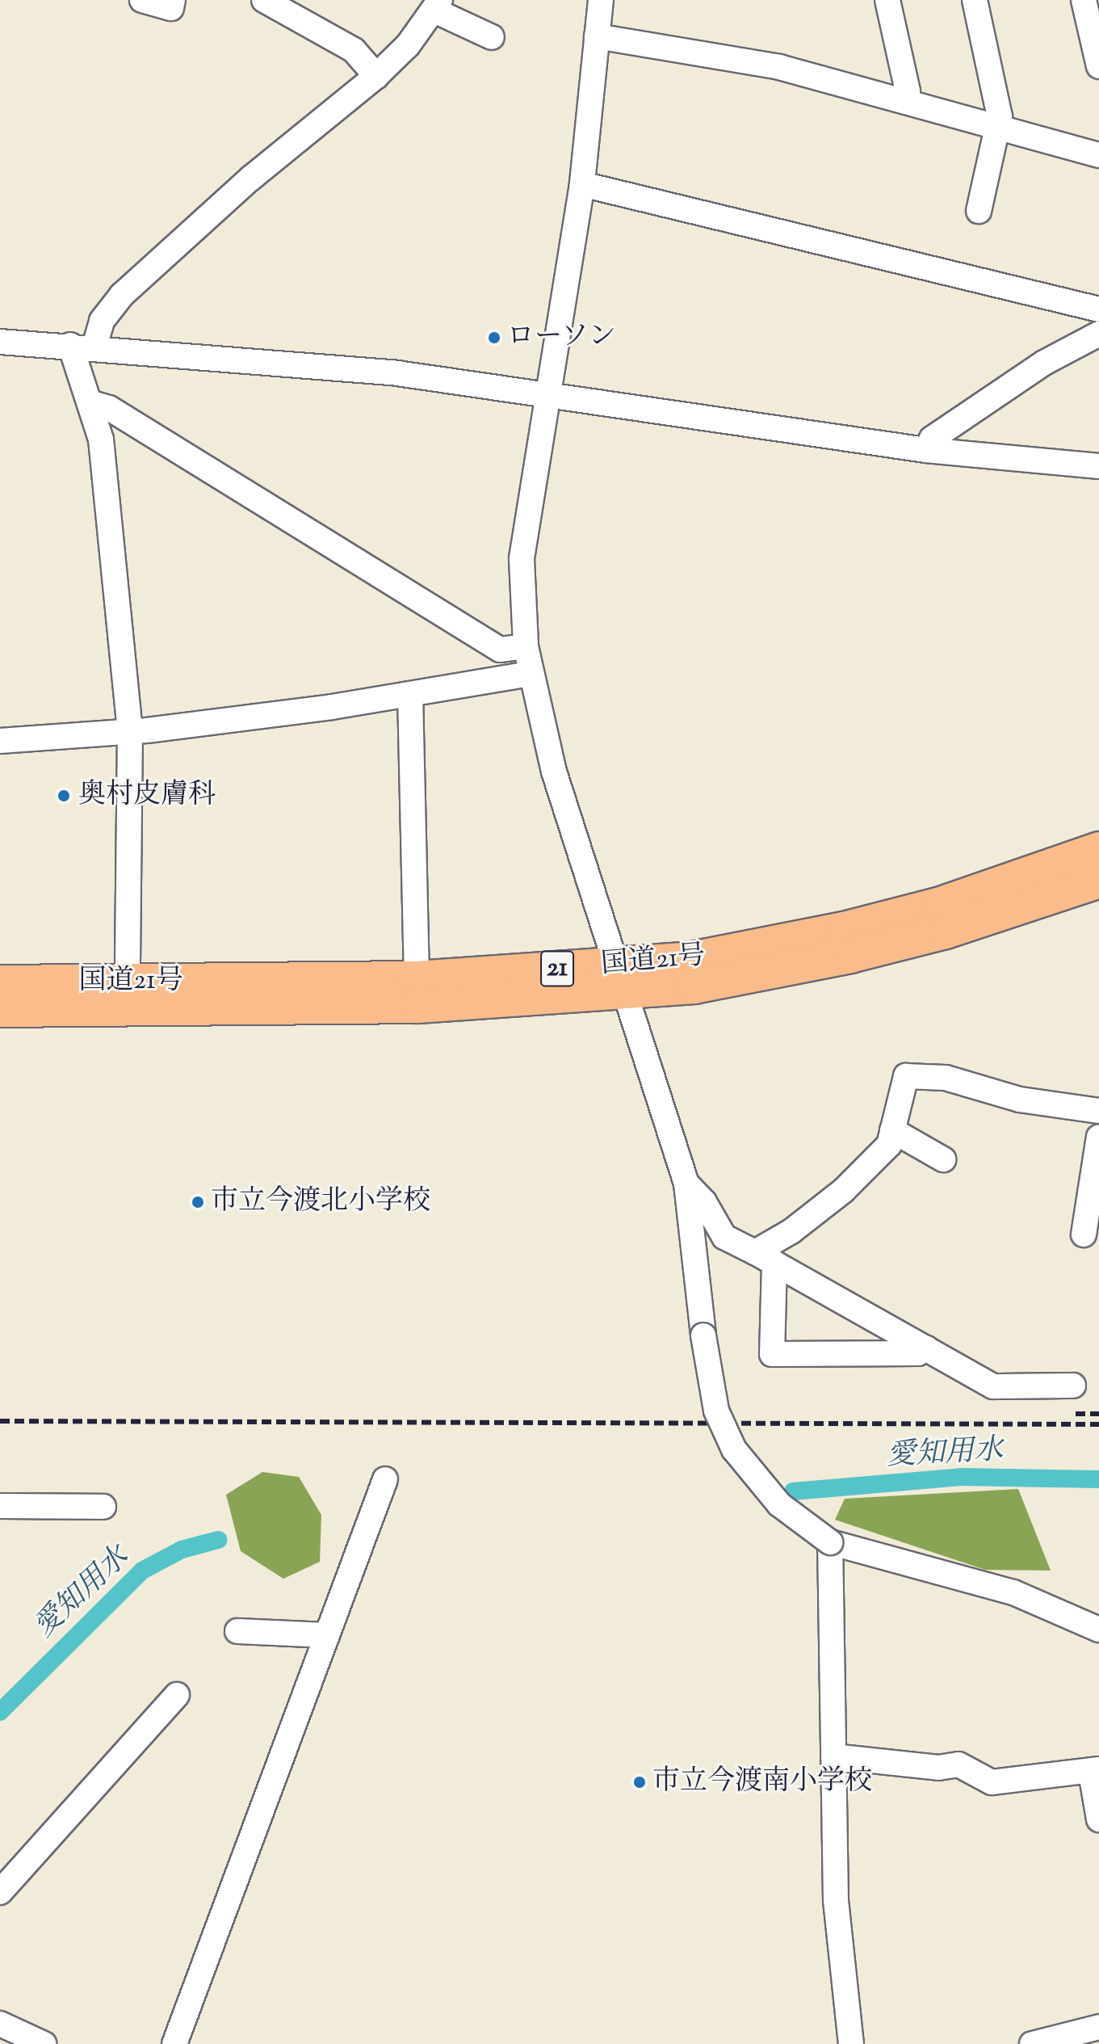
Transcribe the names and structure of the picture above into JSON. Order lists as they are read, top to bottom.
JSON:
{
  "streets": {
    "highway": ["国道21号", "21"]
  },
  "water": ["愛知用水"],
  "places": [
    "ローソン",
    "奥村皮膚科",
    "市立今渡北小学校",
    "市立今渡南小学校"
  ]
}
